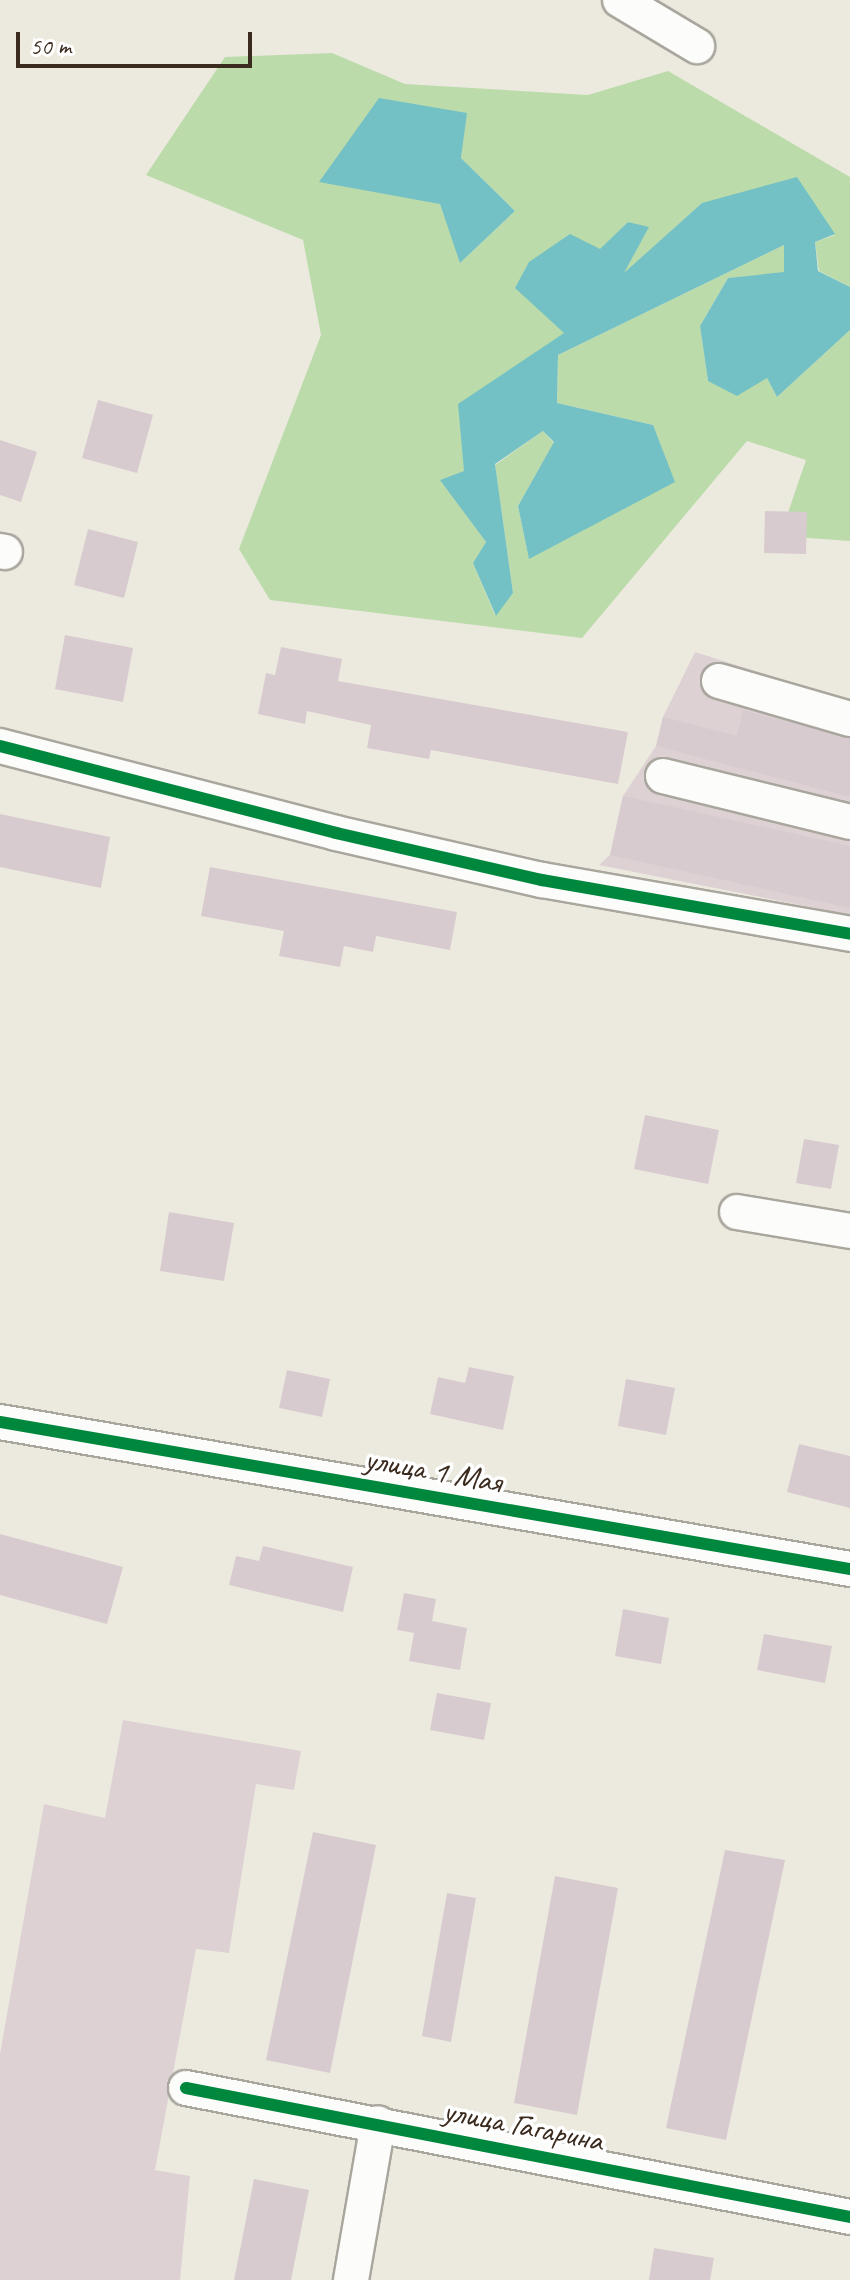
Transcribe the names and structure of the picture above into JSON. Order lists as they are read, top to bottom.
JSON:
{
  "streets": {
    "street": ["улица 1 Мая", "улица Гагарина"]
  },
  "scale_bar": "50 m"
}
